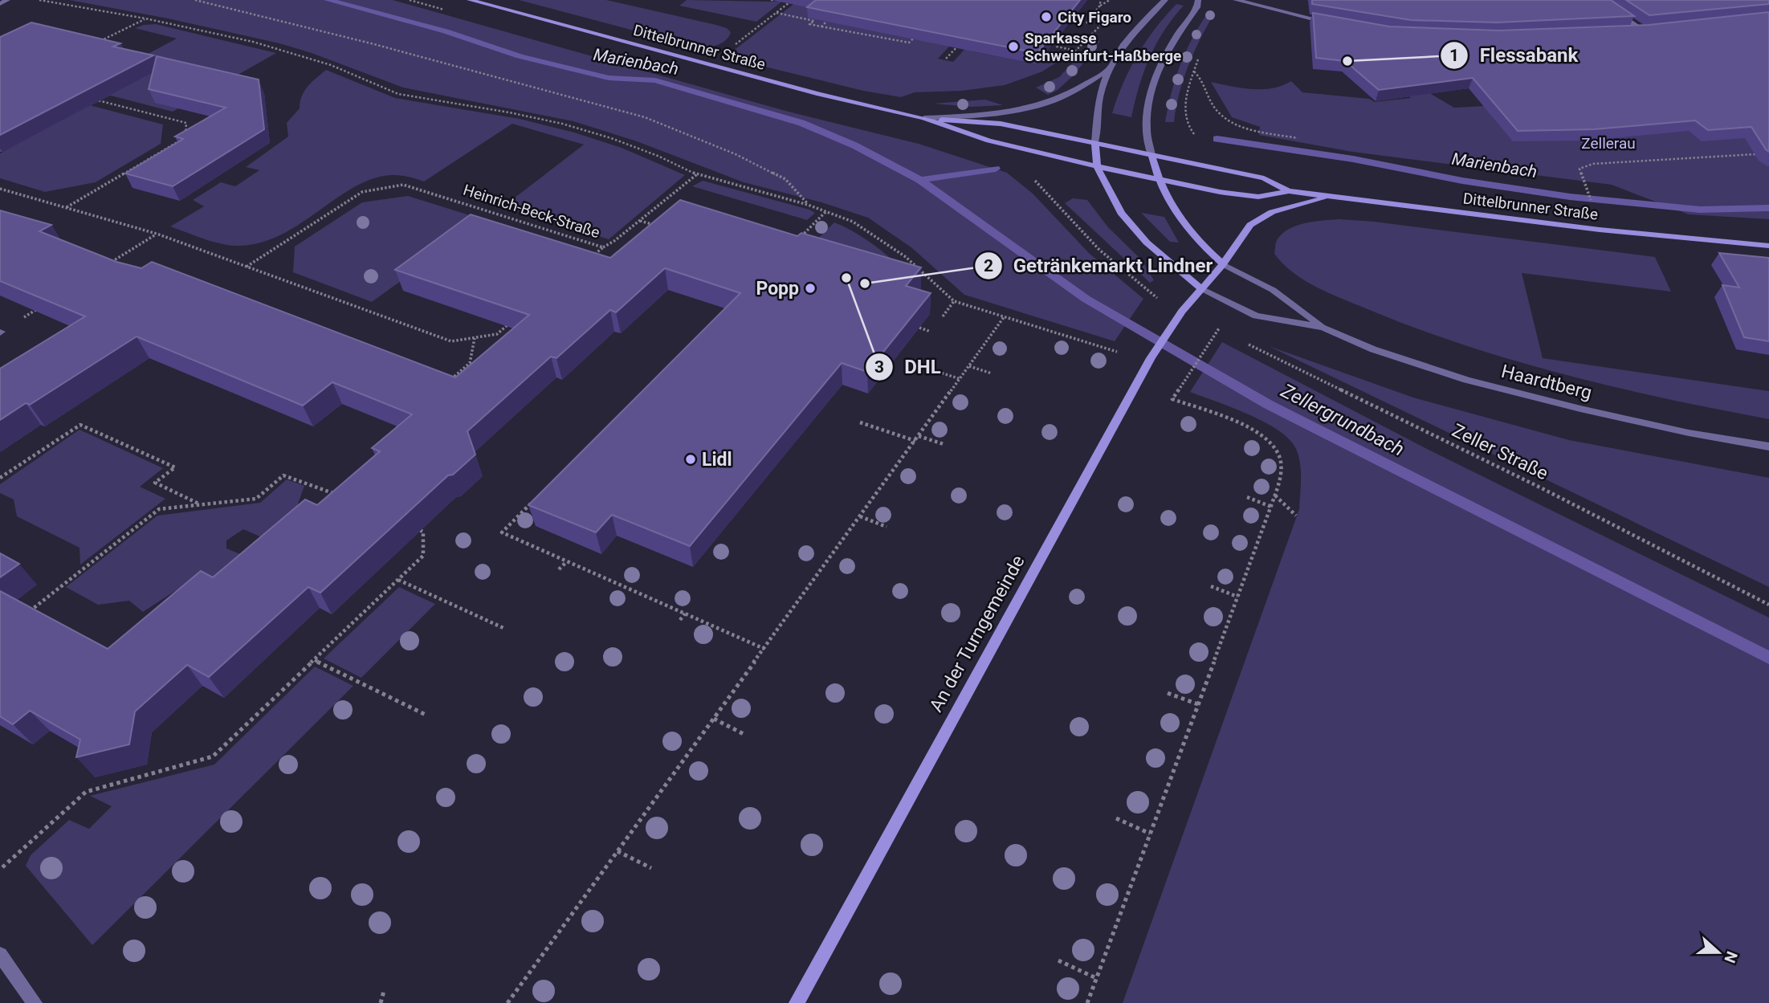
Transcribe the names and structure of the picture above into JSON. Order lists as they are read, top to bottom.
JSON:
{
  "streets": {
    "street": ["Dittelbrunner Straße", "Haardtberg", "An der Turngemeinde"],
    "path": ["Heinrich-Beck-Straße", "Zeller Straße"]
  },
  "crossings": [
    ["Dittelbrunner Straße", "An der Turngemeinde"],
    ["Haardtberg", "An der Turngemeinde"]
  ],
  "water": ["Marienbach", "Zellergrundbach"],
  "parks": ["Zellerau"],
  "places": [
    "City Figaro",
    "Sparkasse Schweinfurt-Haßberge",
    "Flessabank",
    "DHL",
    "Getränkemarkt Lindner",
    "Popp",
    "Lidl"
  ],
  "north": "right"
}
